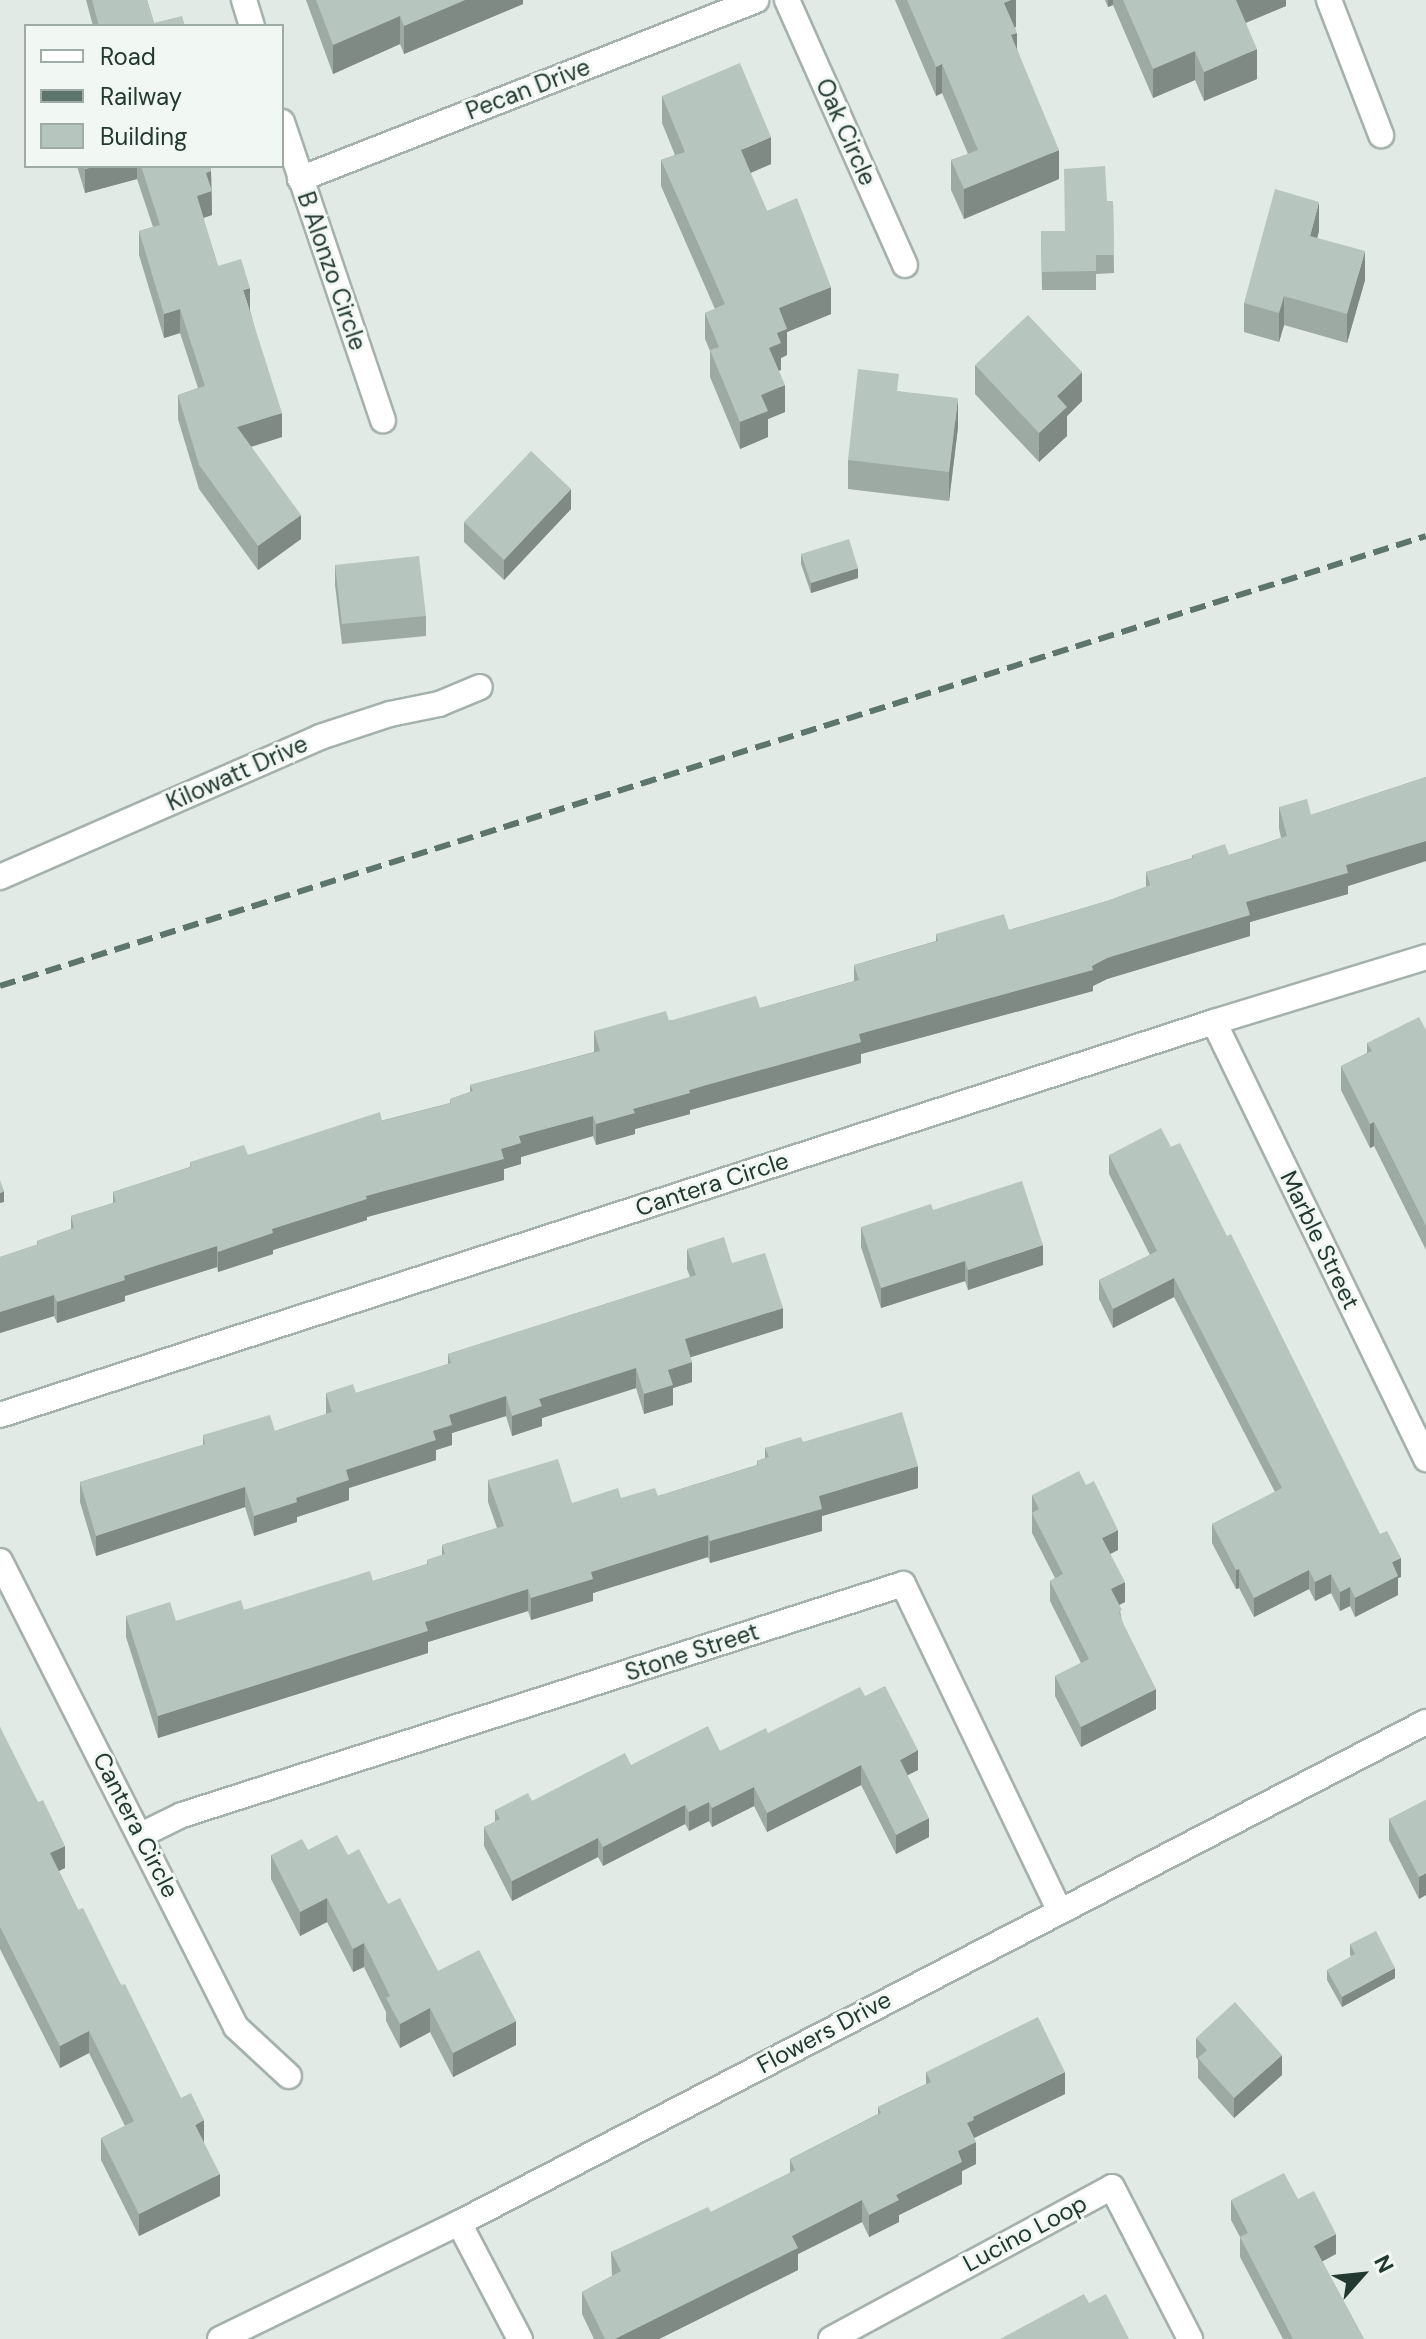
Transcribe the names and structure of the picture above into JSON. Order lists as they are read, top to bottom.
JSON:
{
  "streets": {
    "street": [
      "Pecan Drive",
      "Oak Circle",
      "B Alonzo Circle",
      "Kilowatt Drive",
      "Cantera Circle",
      "Marble Street",
      "Stone Street",
      "Flowers Drive",
      "Lucino Loop"
    ]
  },
  "crossings": [
    ["Pecan Drive", "B Alonzo Circle"],
    ["Cantera Circle", "Marble Street"],
    ["Cantera Circle", "Stone Street"],
    ["Stone Street", "Flowers Drive"]
  ],
  "legend": ["Road", "Railway", "Building"],
  "north": "top right"
}
